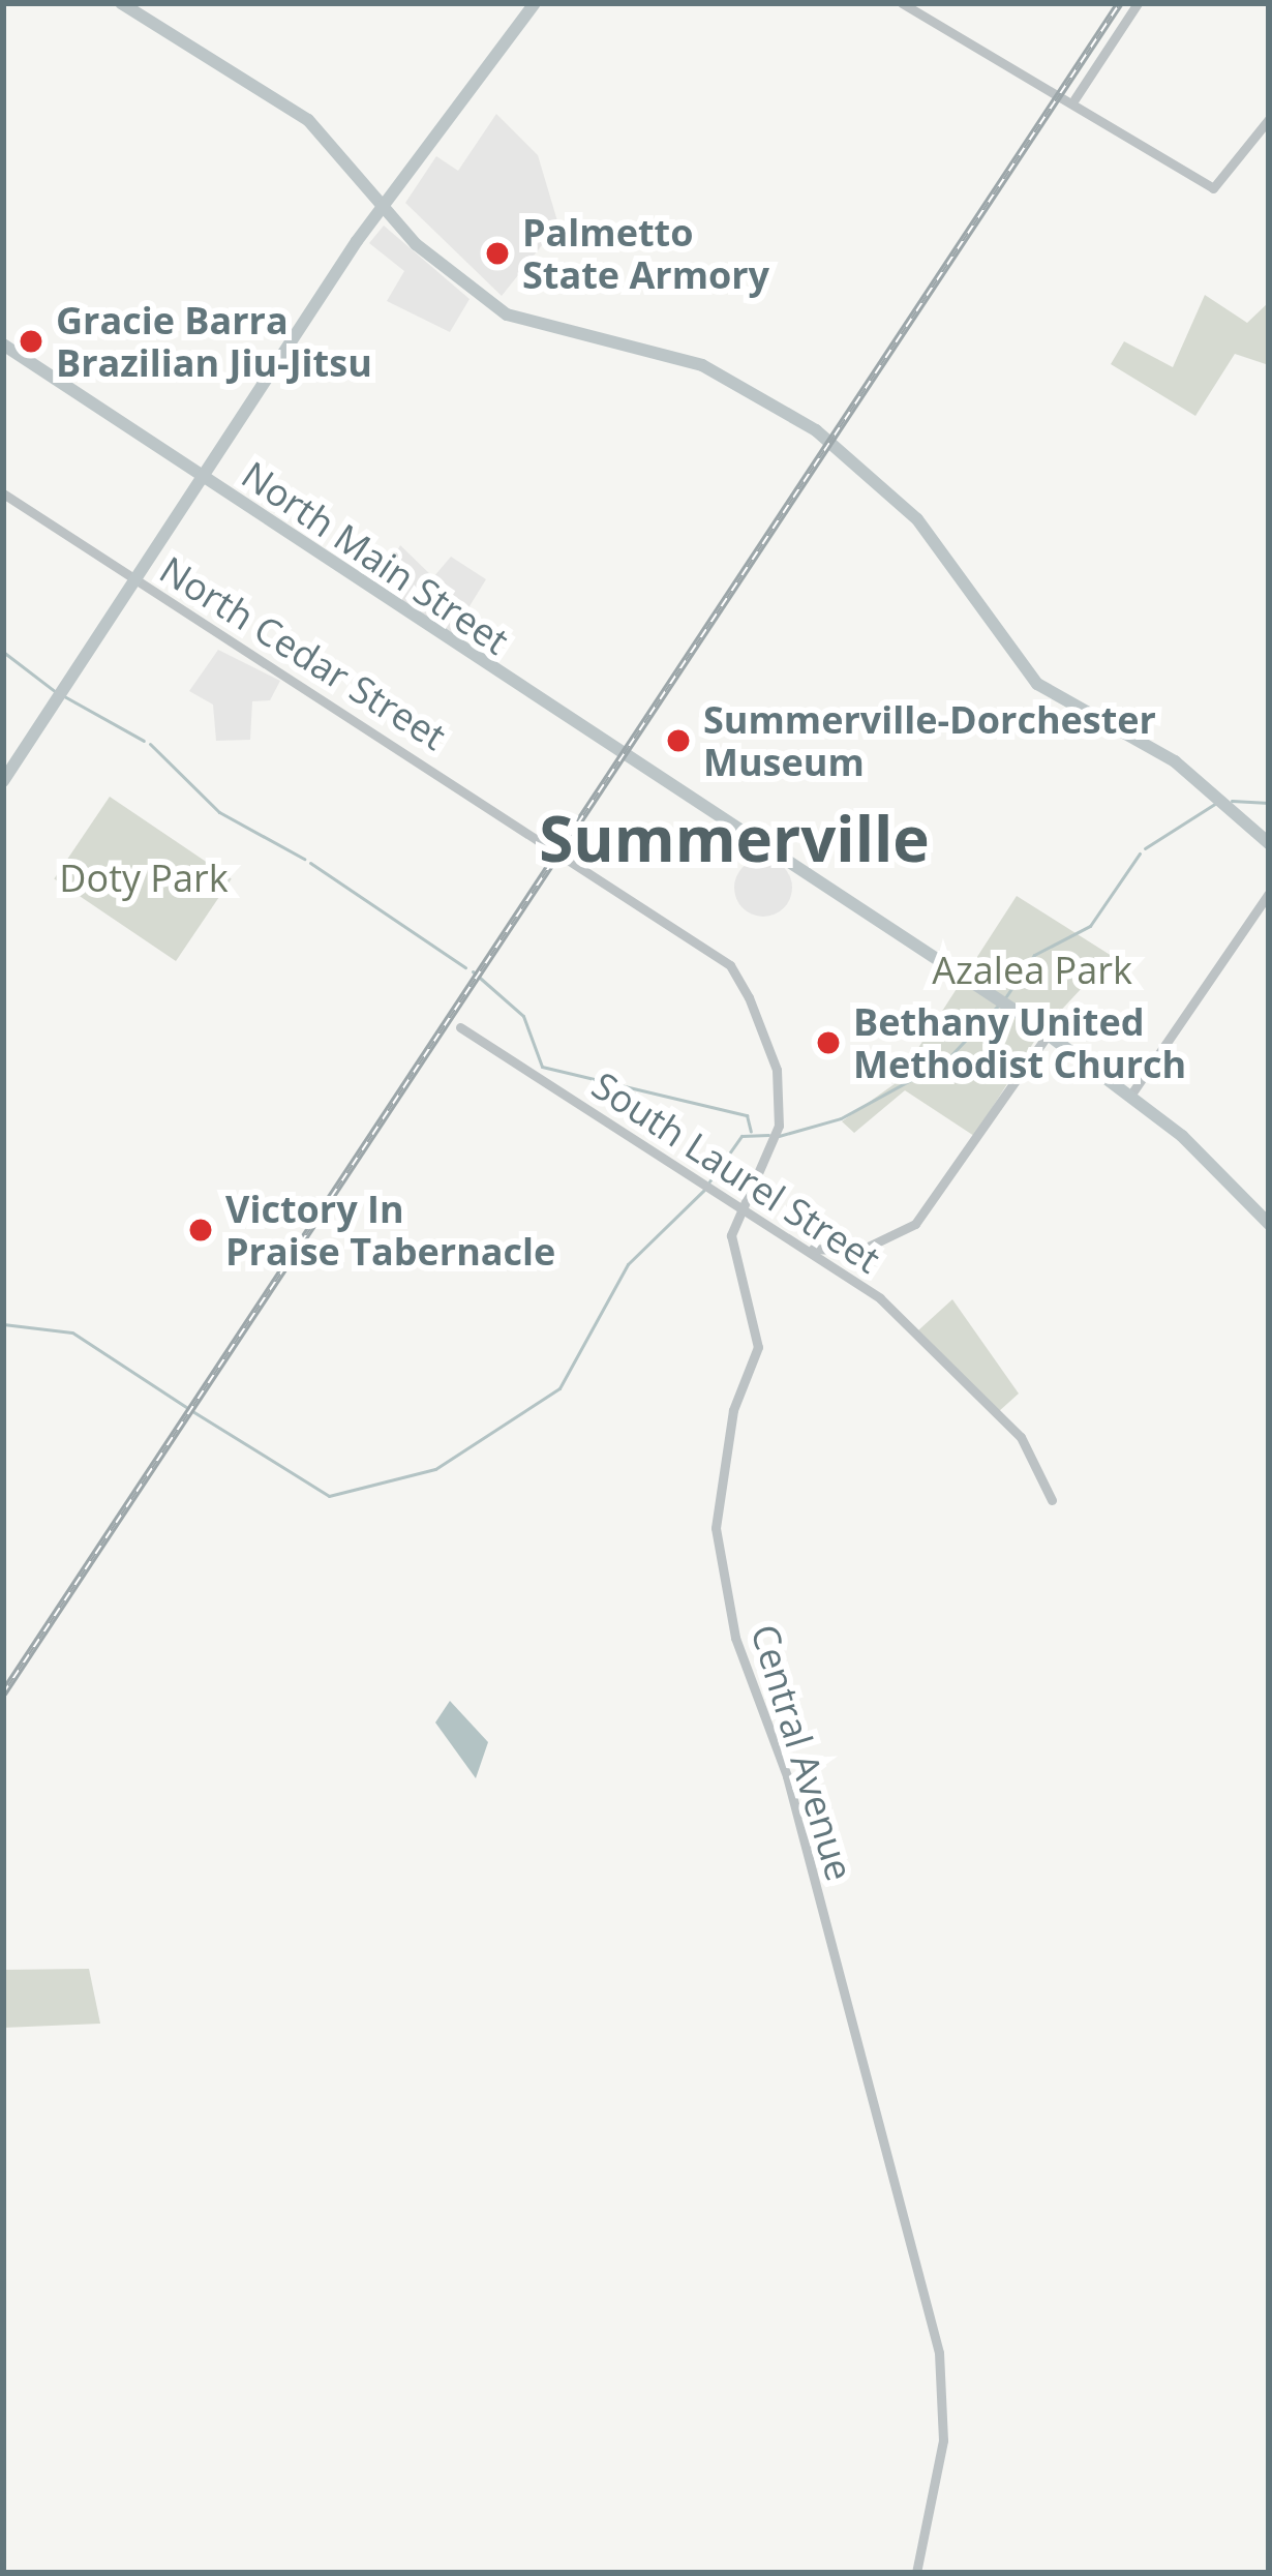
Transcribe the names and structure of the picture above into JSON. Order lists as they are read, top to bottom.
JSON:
{
  "streets": {
    "main road": ["North Main Street"],
    "street": ["North Cedar Street", "South Laurel Street", "Central Avenue"]
  },
  "crossings": [
    ["North Cedar Street", "Central Avenue"],
    ["South Laurel Street", "Central Avenue"]
  ],
  "districts": ["Summerville"],
  "parks": ["Doty Park", "Azalea Park"],
  "places": [
    "Palmetto State Armory",
    "Gracie Barra Brazilian Jiu-Jitsu",
    "Summerville-Dorchester Museum",
    "Bethany United Methodist Church",
    "Victory In Praise Tabernacle"
  ]
}
